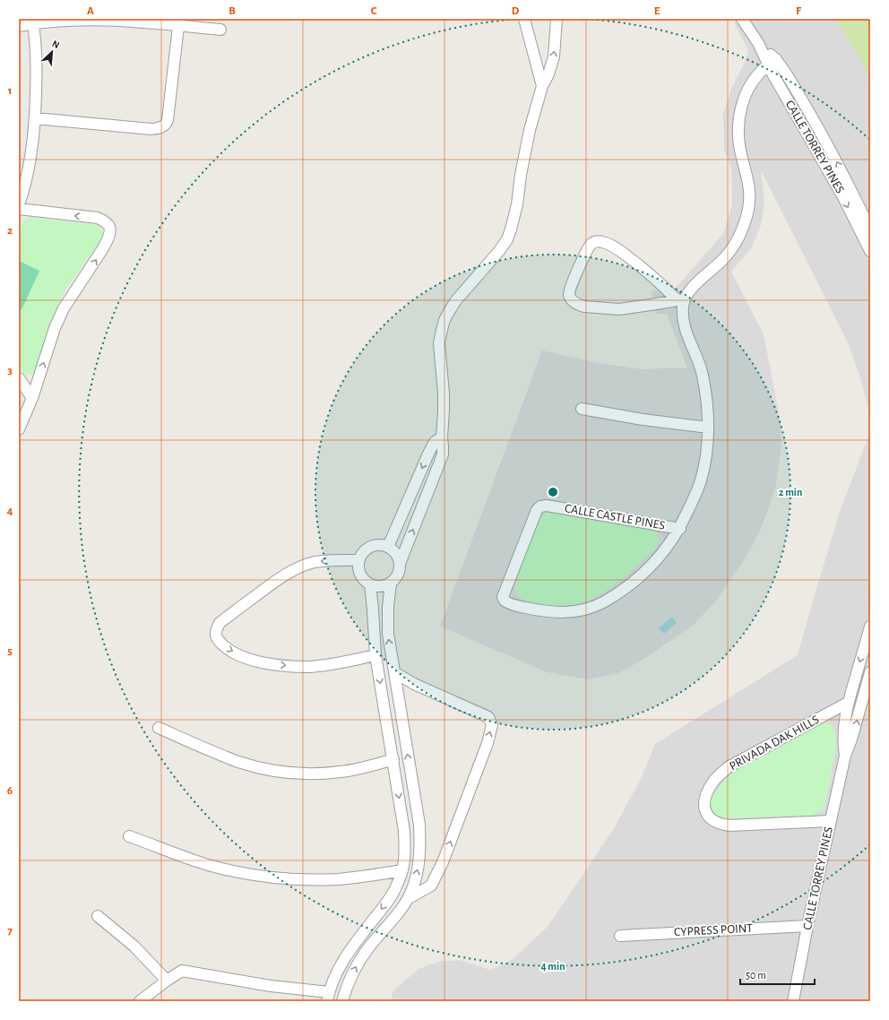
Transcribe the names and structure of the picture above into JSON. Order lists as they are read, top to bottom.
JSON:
{
  "streets": {
    "street": [
      "CALLE TORREY PINES",
      "CALLE CASTLE PINES",
      "PRIVADA DAK HILLS",
      "CYPRESS POINT"
    ]
  },
  "crossings": [
    ["CALLE TORREY PINES", "PRIVADA DAK HILLS"],
    ["CALLE TORREY PINES", "CYPRESS POINT"]
  ],
  "scale_bar": "50 m",
  "north": "top right",
  "grid": {
    "columns": [
      "A",
      "B",
      "C",
      "D",
      "E",
      "F"
    ],
    "rows": [
      "1",
      "2",
      "3",
      "4",
      "5",
      "6",
      "7"
    ]
  },
  "rings": ["2 min", "4 min"]
}
